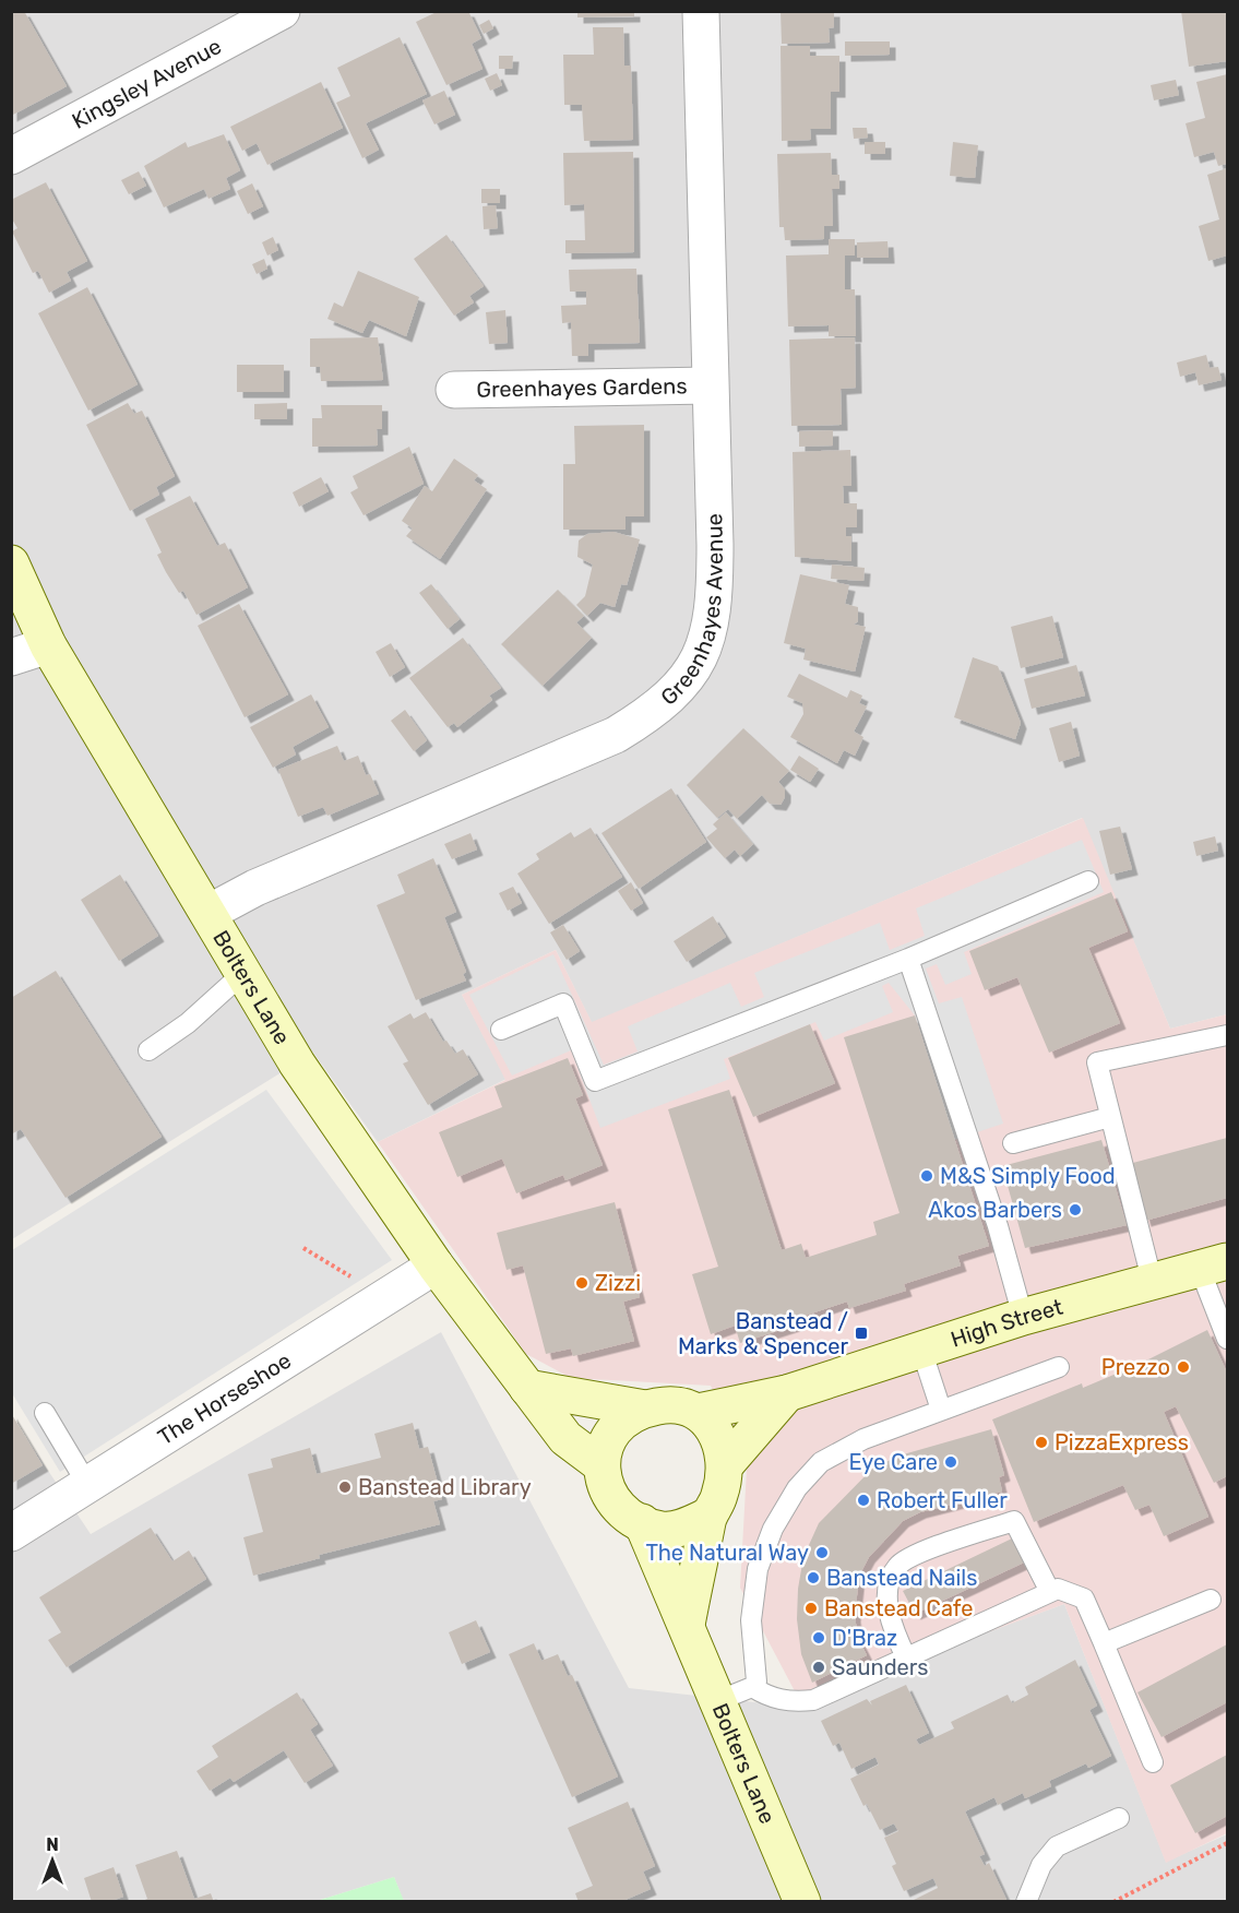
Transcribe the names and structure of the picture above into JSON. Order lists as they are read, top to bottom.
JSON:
{
  "streets": {
    "main road": ["Bolters Lane", "High Street"],
    "street": [
      "Kingsley Avenue",
      "Greenhayes Gardens",
      "Greenhayes Avenue",
      "The Horseshoe"
    ]
  },
  "crossings": [
    ["Greenhayes Gardens", "Greenhayes Avenue"],
    ["Greenhayes Avenue", "Bolters Lane"],
    ["Bolters Lane", "High Street"],
    ["Bolters Lane", "The Horseshoe"]
  ],
  "places": {
    "other": [
      "M&S Simply Food",
      "Akos Barbers",
      "Zizzi",
      "Prezzo",
      "PizzaExpress",
      "Eye Care",
      "Banstead Library",
      "Robert Fuller",
      "The Natural Way",
      "Banstead Nails",
      "Banstead Cafe",
      "D'Braz",
      "Saunders"
    ],
    "transit": ["Banstead / Marks & Spencer"]
  },
  "north": "top"
}
